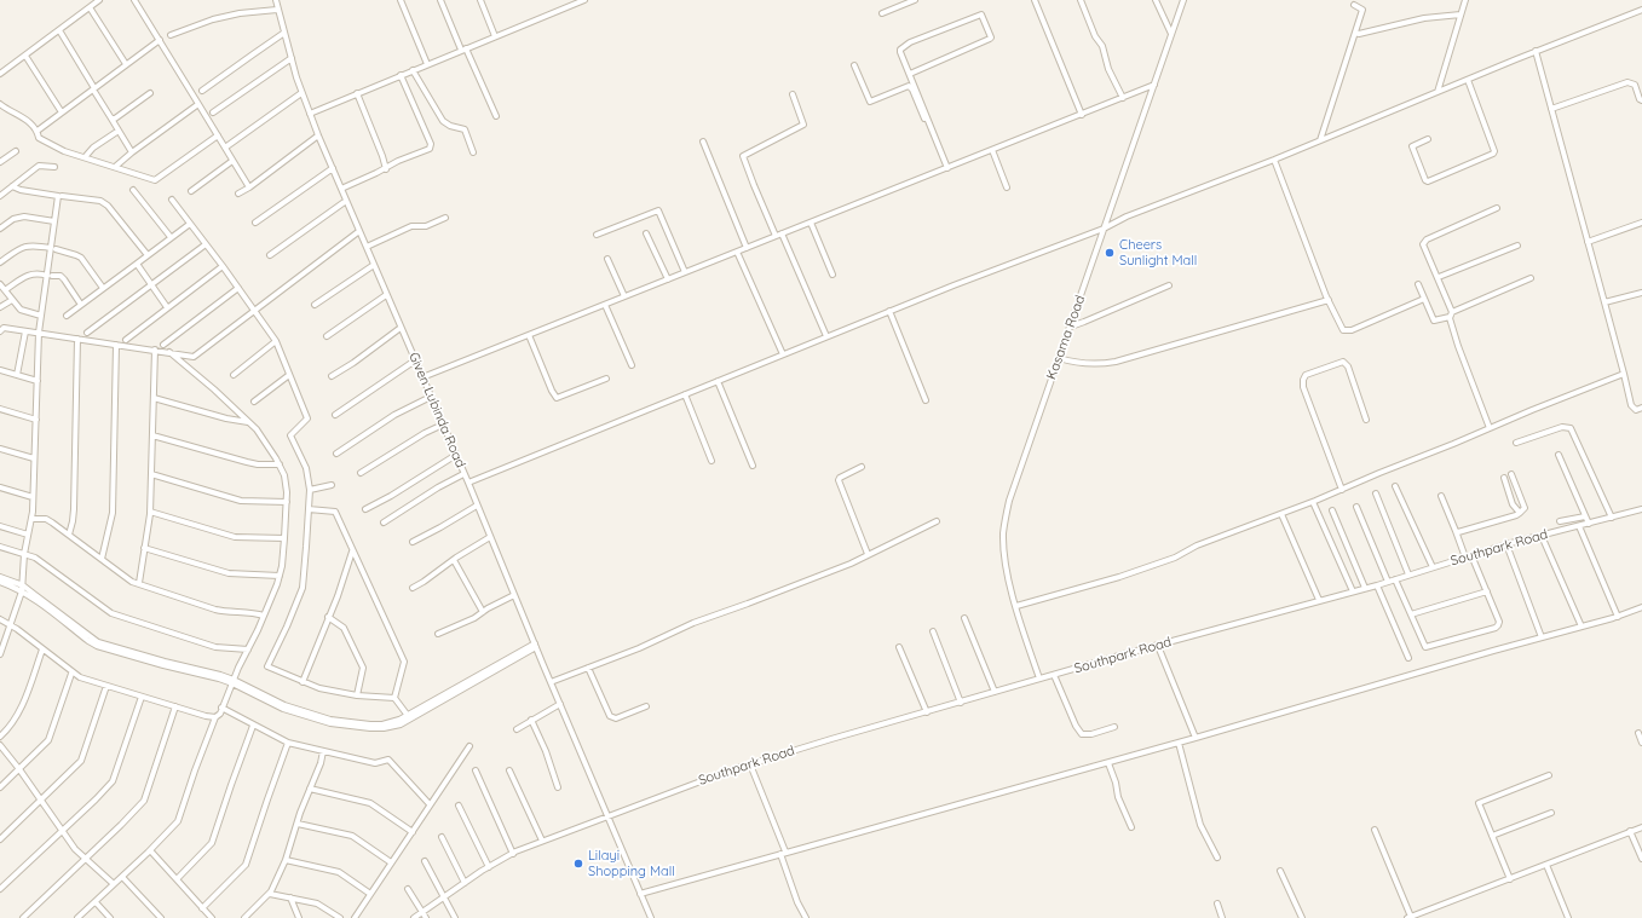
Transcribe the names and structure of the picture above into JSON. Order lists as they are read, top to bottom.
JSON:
{
  "streets": {
    "street": ["Kasama Road", "Given Lubinda Road", "Southpark Road"]
  },
  "crossings": [
    ["Kasama Road", "Southpark Road"],
    ["Given Lubinda Road", "Southpark Road"]
  ],
  "places": ["Cheers Sunlight Mall", "Lilayi Shopping Mall"]
}
